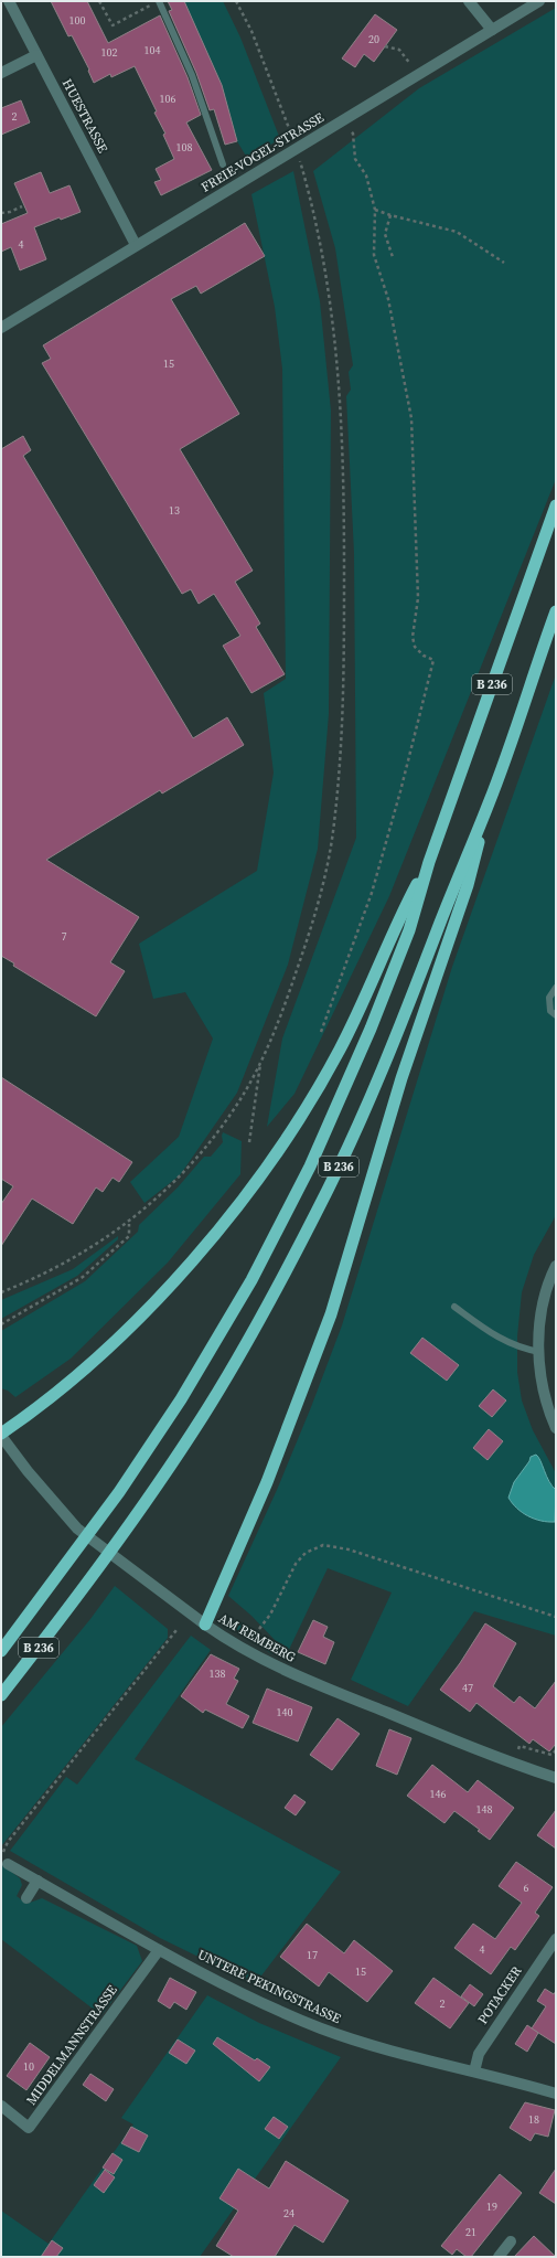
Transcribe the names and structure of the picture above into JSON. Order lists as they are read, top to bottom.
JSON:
{
  "streets": {
    "highway": ["B 236"],
    "street": [
      "HUESTRASSE",
      "FREIE-VOGEL-STRASSE",
      "AM REMBERG",
      "UNTERE PEKINGSTRASSE",
      "POTACKER",
      "MIDDELMANNSTRASSE"
    ]
  },
  "crossings": [
    ["HUESTRASSE", "FREIE-VOGEL-STRASSE"],
    ["UNTERE PEKINGSTRASSE", "POTACKER"],
    ["UNTERE PEKINGSTRASSE", "MIDDELMANNSTRASSE"]
  ],
  "house_numbers": [
    "100",
    "20",
    "104",
    "102",
    "106",
    "2",
    "108",
    "4",
    "15",
    "13",
    "7",
    "138",
    "47",
    "140",
    "146",
    "148",
    "6",
    "4",
    "17",
    "15",
    "2",
    "10",
    "18",
    "19",
    "24",
    "21"
  ]
}
